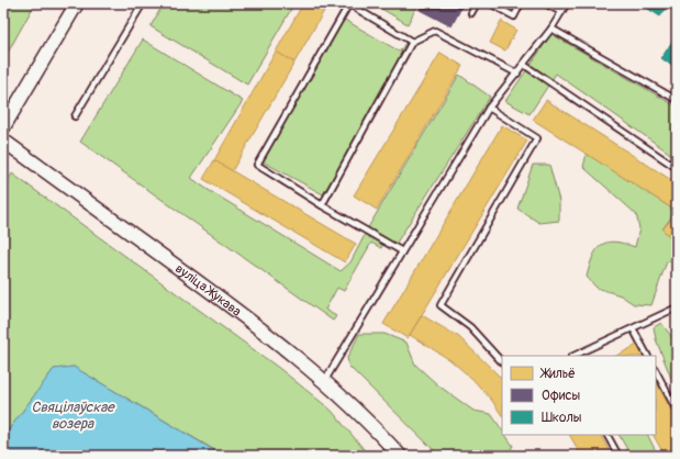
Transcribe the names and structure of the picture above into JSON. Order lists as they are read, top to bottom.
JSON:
{
  "streets": {
    "street": ["вуліца Жукава"]
  },
  "water": ["Свяцілаўскае возера"],
  "legend": ["Жильё", "Офисы", "Школы"]
}
